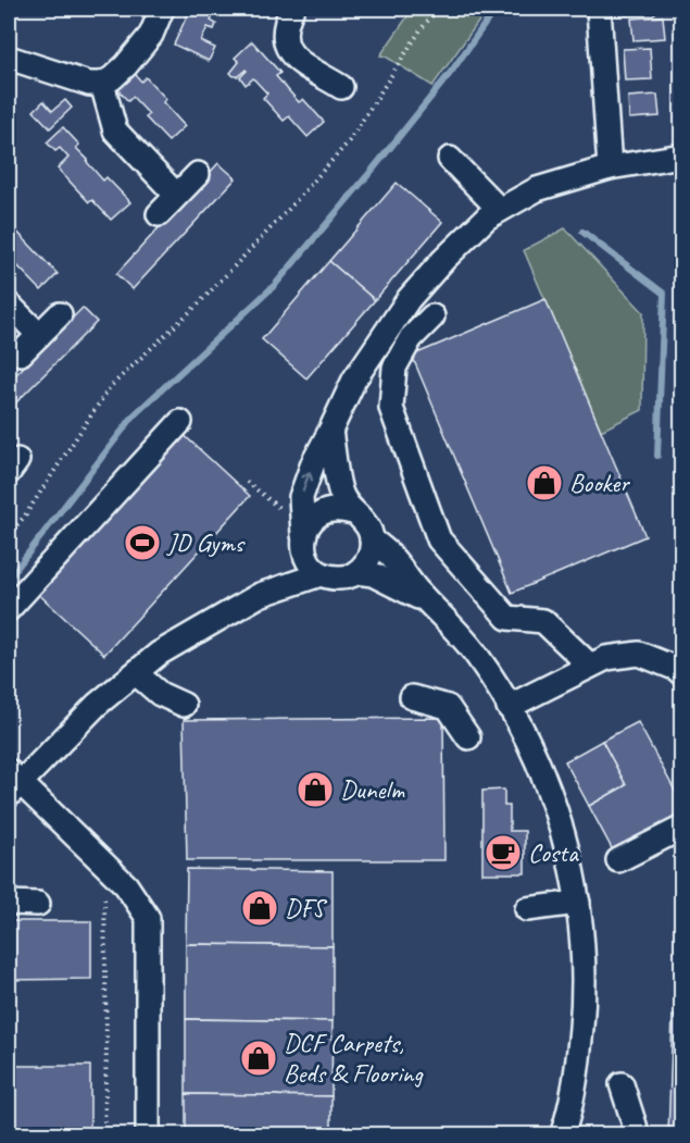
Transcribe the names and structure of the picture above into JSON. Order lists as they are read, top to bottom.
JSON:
{
  "places": {
    "shop": [
      "Booker",
      "Dunelm",
      "DFS",
      "DCF Carpets, Beds & Flooring"
    ],
    "sports": ["JD Gyms"],
    "cafe": ["Costa"]
  }
}
